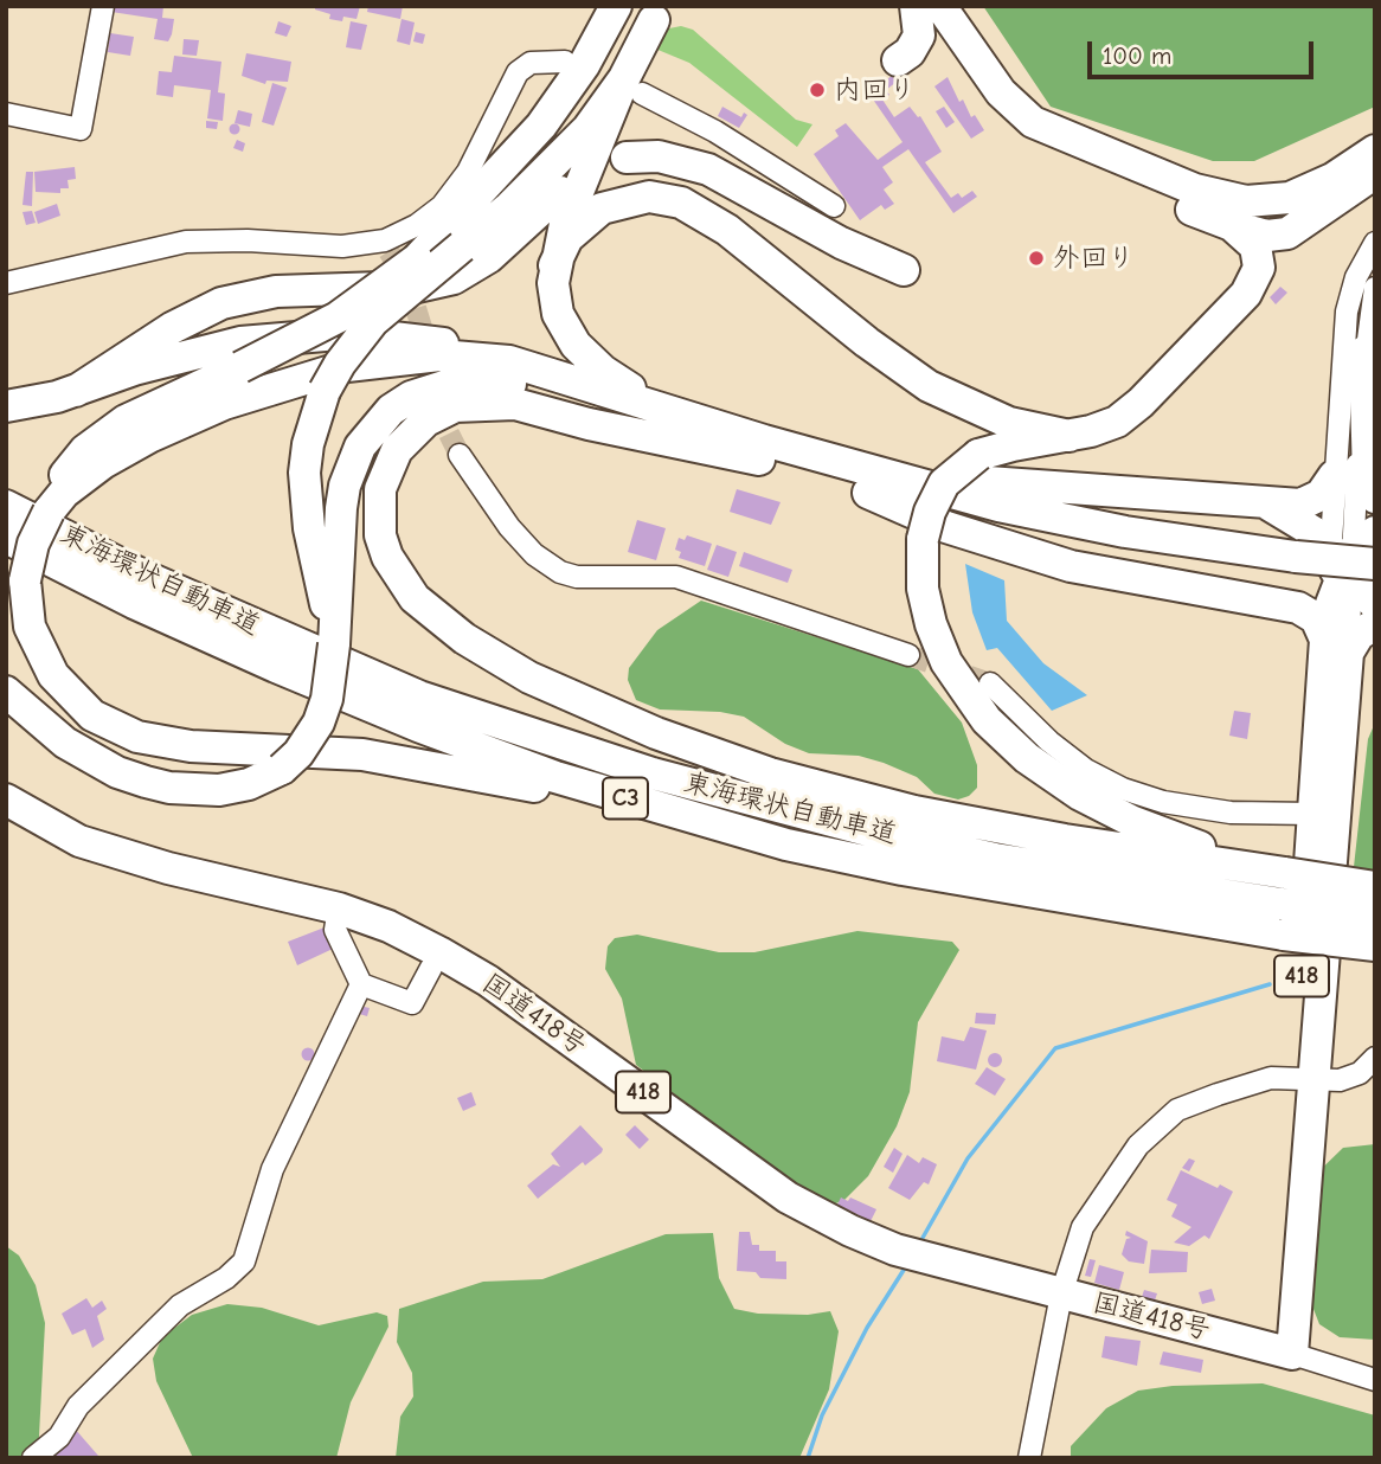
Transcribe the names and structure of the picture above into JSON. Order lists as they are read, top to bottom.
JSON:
{
  "streets": {
    "highway": [
      "東海環状自動車道",
      "C3",
      "418",
      "国道418号"
    ]
  },
  "crossings": [
    ["418", "国道418号"]
  ],
  "places": ["内回り", "外回り"],
  "scale_bar": "100 m"
}
